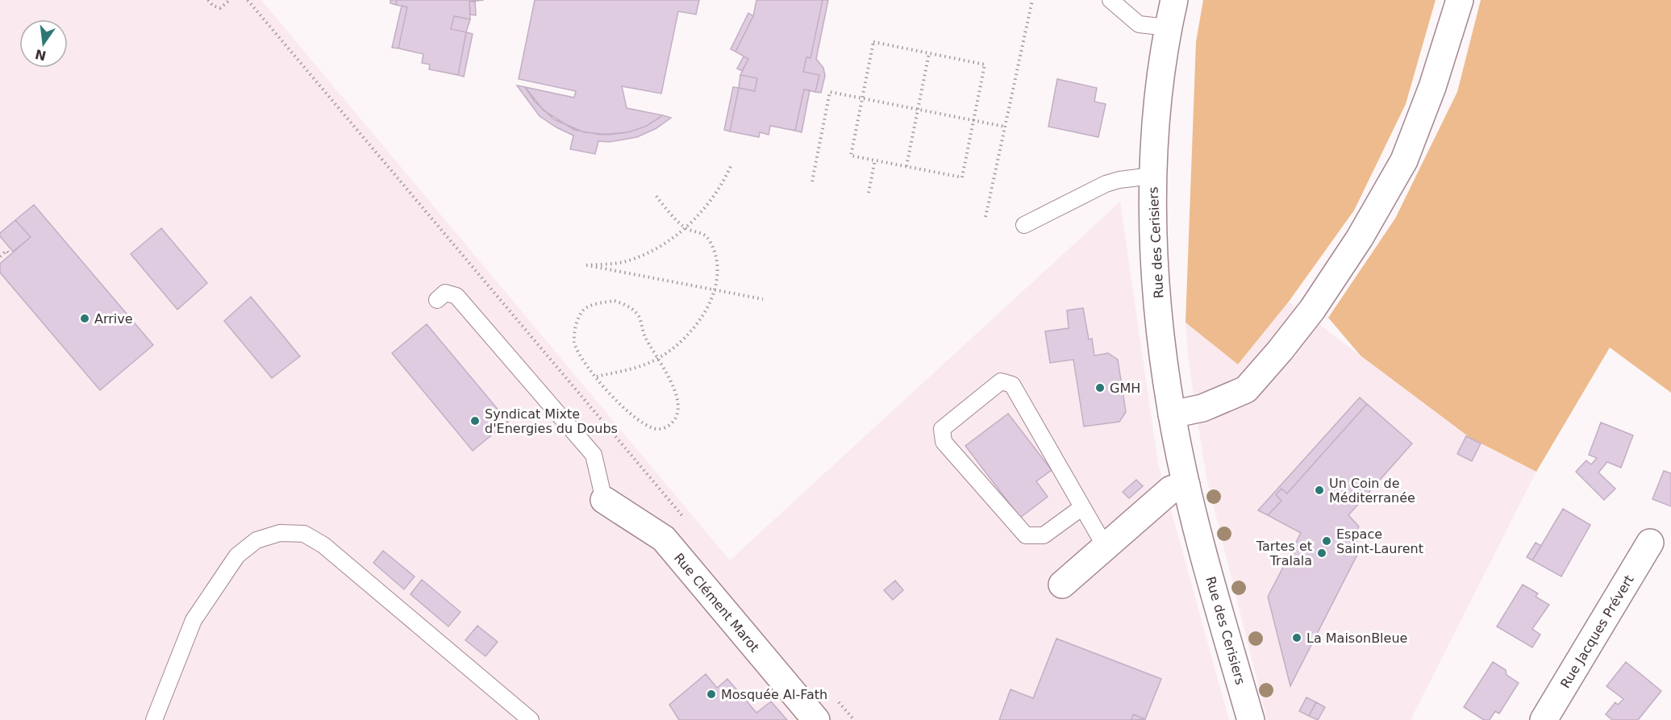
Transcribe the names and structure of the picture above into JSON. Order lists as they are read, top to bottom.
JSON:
{
  "streets": {
    "street": ["Rue des Cerisiers", "Rue Clément Marot", "Rue Jacques Prévert"]
  },
  "places": [
    "Arrive",
    "GMH",
    "Syndicat Mixte d'Energies du Doubs",
    "Un Coin de Méditerranée",
    "Espace Saint-Laurent",
    "Tartes et Tralala",
    "La MaisonBleue",
    "Mosquée Al-Fath"
  ],
  "north": "bottom"
}
